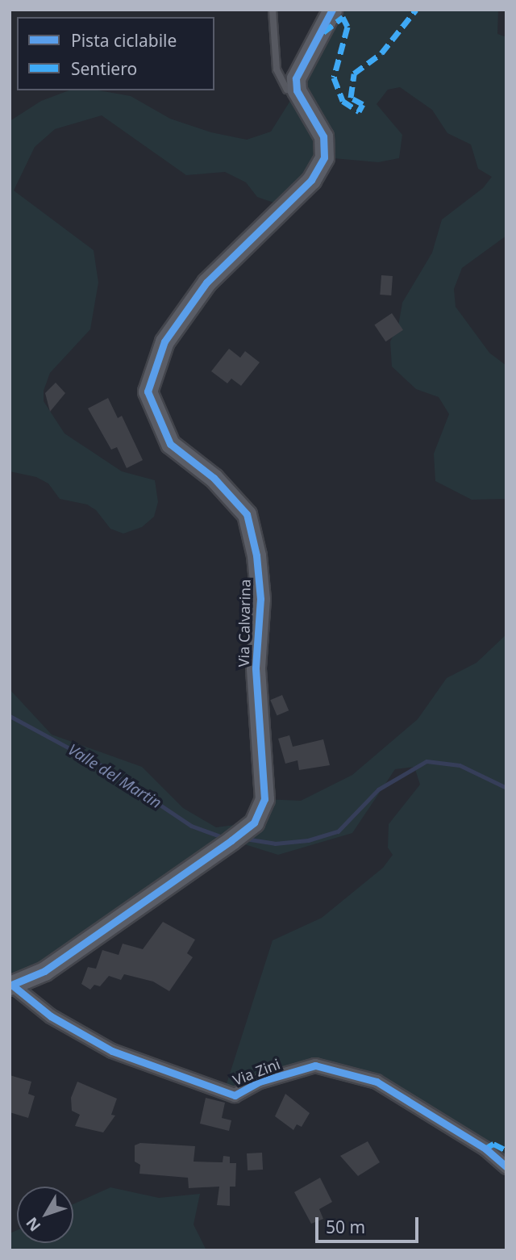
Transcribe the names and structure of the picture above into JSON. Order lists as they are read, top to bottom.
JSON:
{
  "streets": {
    "street": ["Via Calvarina", "Via Zini"]
  },
  "crossings": [
    ["Via Calvarina", "Via Zini"]
  ],
  "water": ["Valle del Martin"],
  "legend": ["Pista ciclabile", "Sentiero"],
  "scale_bar": "50 m",
  "north": "bottom left"
}
